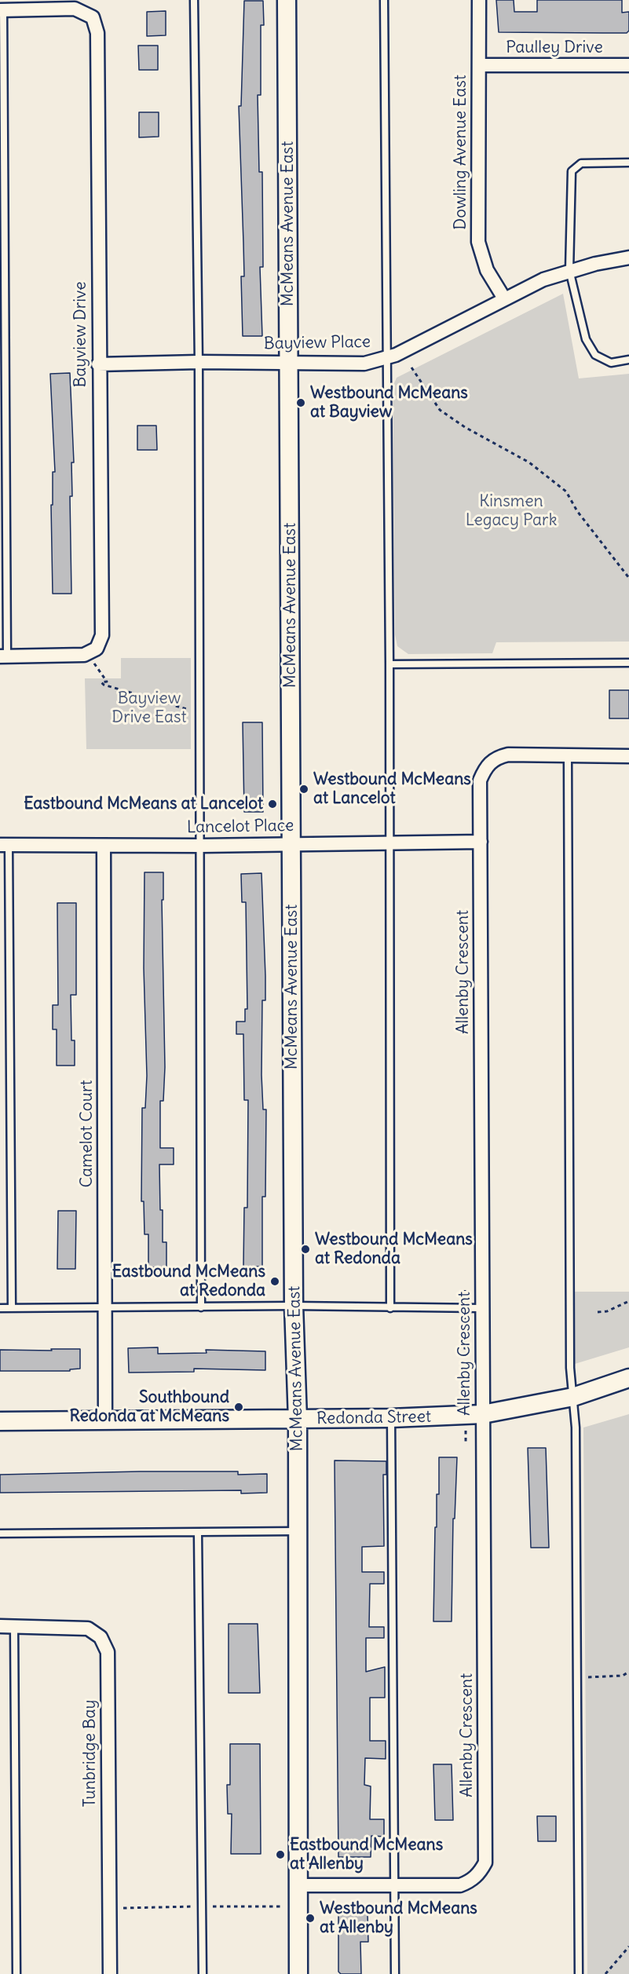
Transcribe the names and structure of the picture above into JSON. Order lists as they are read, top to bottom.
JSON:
{
  "streets": {
    "street": [
      "Paulley Drive",
      "Dowling Avenue East",
      "McMeans Avenue East",
      "Bayview Drive",
      "Bayview Place",
      "Lancelot Place",
      "Allenby Crescent",
      "Camelot Court",
      "Redonda Street",
      "Tunbridge Bay"
    ]
  },
  "crossings": [
    ["Paulley Drive", "Dowling Avenue East"],
    ["Dowling Avenue East", "Bayview Place"],
    ["McMeans Avenue East", "Bayview Place"],
    ["McMeans Avenue East", "Lancelot Place"],
    ["McMeans Avenue East", "Allenby Crescent"],
    ["McMeans Avenue East", "Redonda Street"],
    ["Bayview Drive", "Bayview Place"],
    ["Lancelot Place", "Allenby Crescent"],
    ["Lancelot Place", "Camelot Court"],
    ["Allenby Crescent", "Redonda Street"],
    ["Camelot Court", "Redonda Street"]
  ],
  "parks": ["Kinsmen Legacy Park", "Bayview Drive East"],
  "places": [
    "Westbound McMeans at Bayview",
    "Westbound McMeans at Lancelot",
    "Eastbound McMeans at Lancelot",
    "Westbound McMeans at Redonda",
    "Eastbound McMeans at Redonda",
    "Southbound Redonda at McMeans",
    "Eastbound McMeans at Allenby",
    "Westbound McMeans at Allenby"
  ]
}
